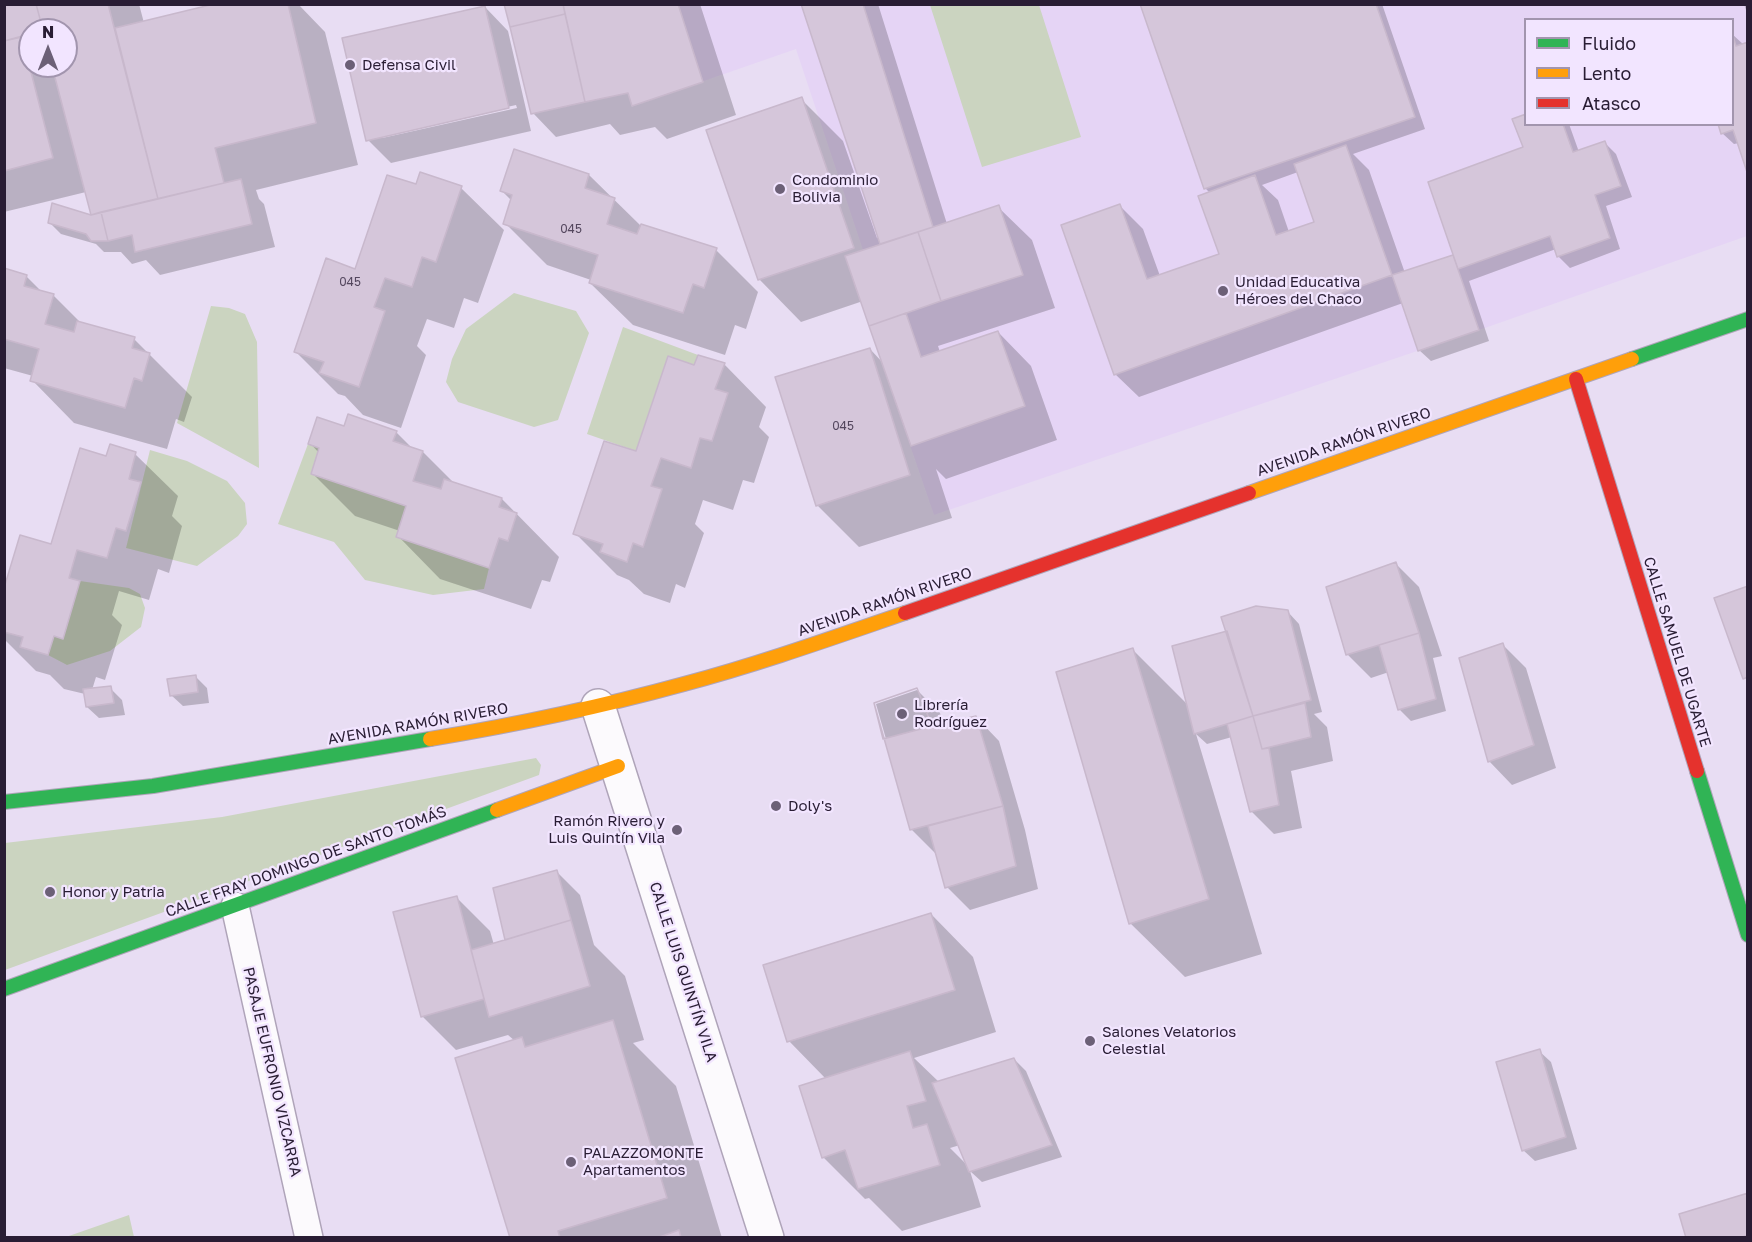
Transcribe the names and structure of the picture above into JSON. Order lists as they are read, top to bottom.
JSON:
{
  "streets": {
    "street": [
      "AVENIDA RAMÓN RIVERO",
      "CALLE SAMUEL DE UGARTE",
      "CALLE FRAY DOMINGO DE SANTO TOMÁS",
      "CALLE LUIS QUINTÍN VILA"
    ],
    "lane": ["PASAJE EUFRONIO VIZCARRA"]
  },
  "crossings": [
    ["AVENIDA RAMÓN RIVERO", "CALLE SAMUEL DE UGARTE"],
    ["AVENIDA RAMÓN RIVERO", "CALLE LUIS QUINTÍN VILA"],
    ["CALLE FRAY DOMINGO DE SANTO TOMÁS", "CALLE LUIS QUINTÍN VILA"],
    ["CALLE FRAY DOMINGO DE SANTO TOMÁS", "PASAJE EUFRONIO VIZCARRA"]
  ],
  "places": [
    "Defensa Civil",
    "Condominio Bolivia",
    "Unidad Educativa Héroes del Chaco",
    "Librería Rodríguez",
    "Doly's",
    "Ramón Rivero y Luis Quintín Vila",
    "Honor y Patria",
    "Salones Velatorios Celestial",
    "PALAZZOMONTE Apartamentos"
  ],
  "house_numbers": ["045", "045", "045"],
  "legend": ["Fluido", "Lento", "Atasco"],
  "north": "top"
}
